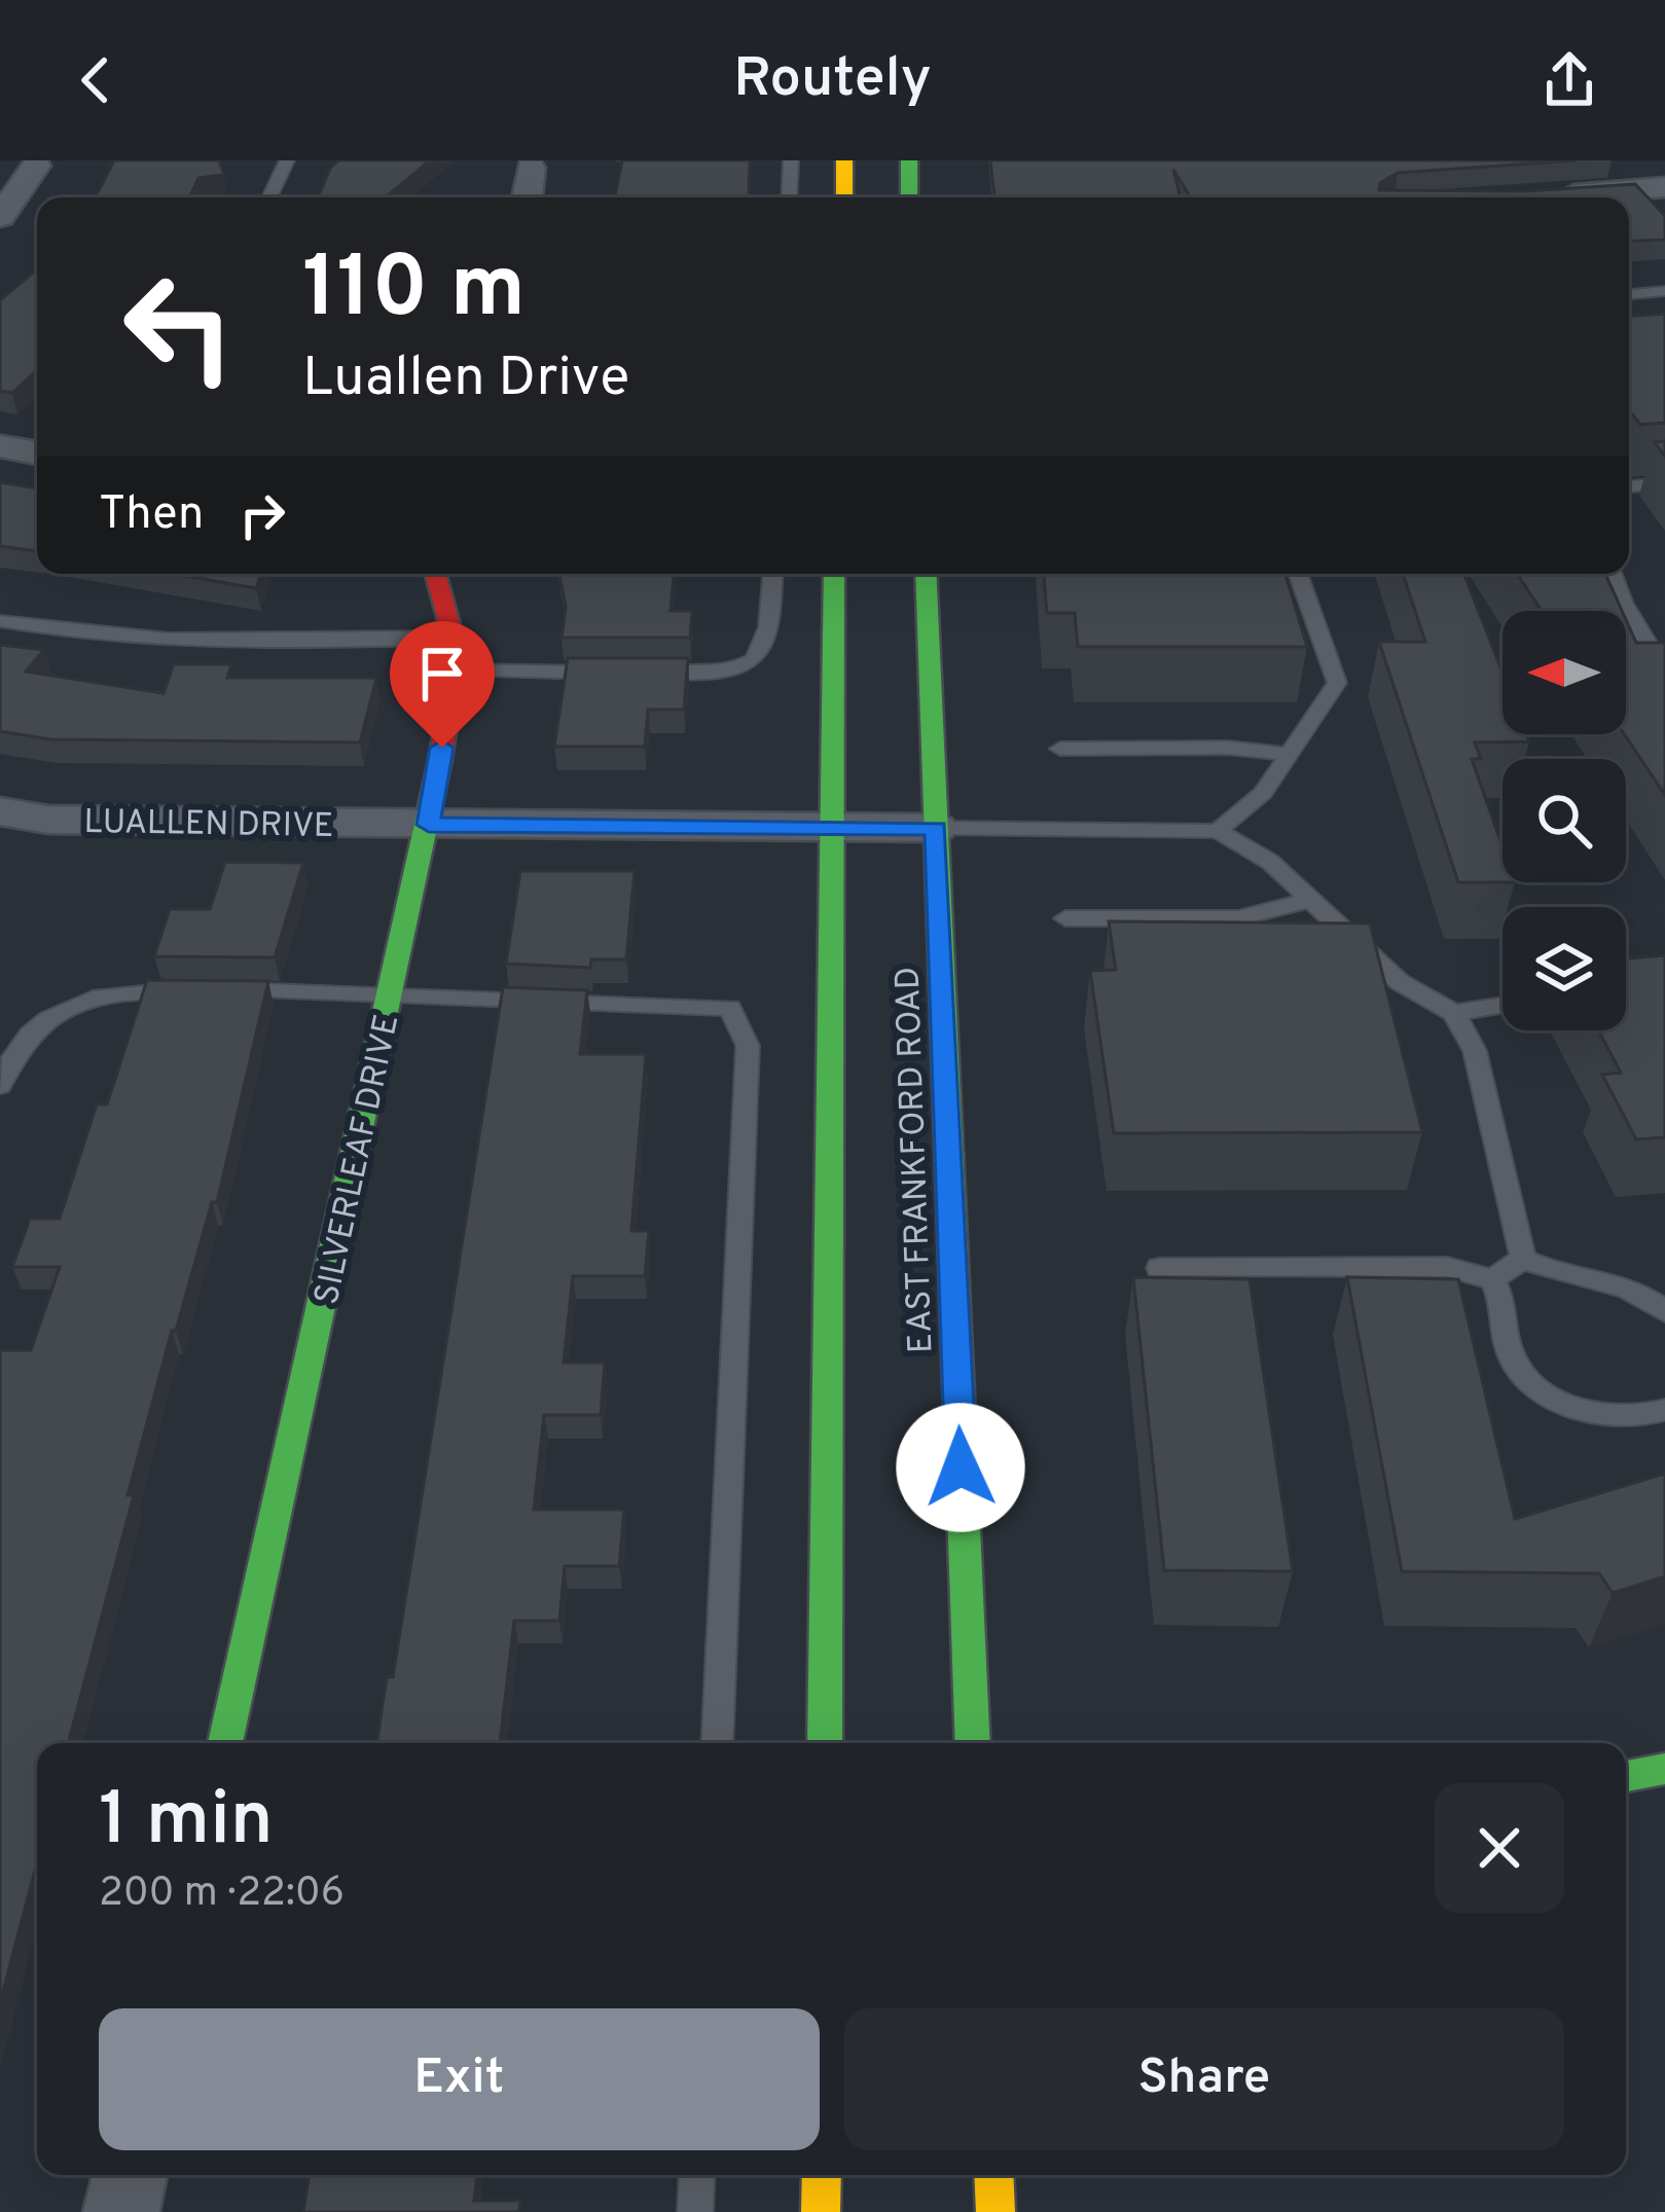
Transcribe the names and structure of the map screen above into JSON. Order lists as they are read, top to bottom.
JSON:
{
  "streets": {
    "main road": ["SILVERLEAF DRIVE", "EAST FRANKFORD ROAD"],
    "street": ["LUALLEN DRIVE"]
  },
  "crossings": [
    ["LUALLEN DRIVE", "SILVERLEAF DRIVE"],
    ["LUALLEN DRIVE", "EAST FRANKFORD ROAD"]
  ],
  "north": "left",
  "page": {
    "header": "Routely",
    "turn": ["110 m", "Luallen Drive"],
    "then": "Then",
    "heading": ["1 min", "200 m · 22:06"],
    "buttons": ["Exit", "Share"]
  }
}
